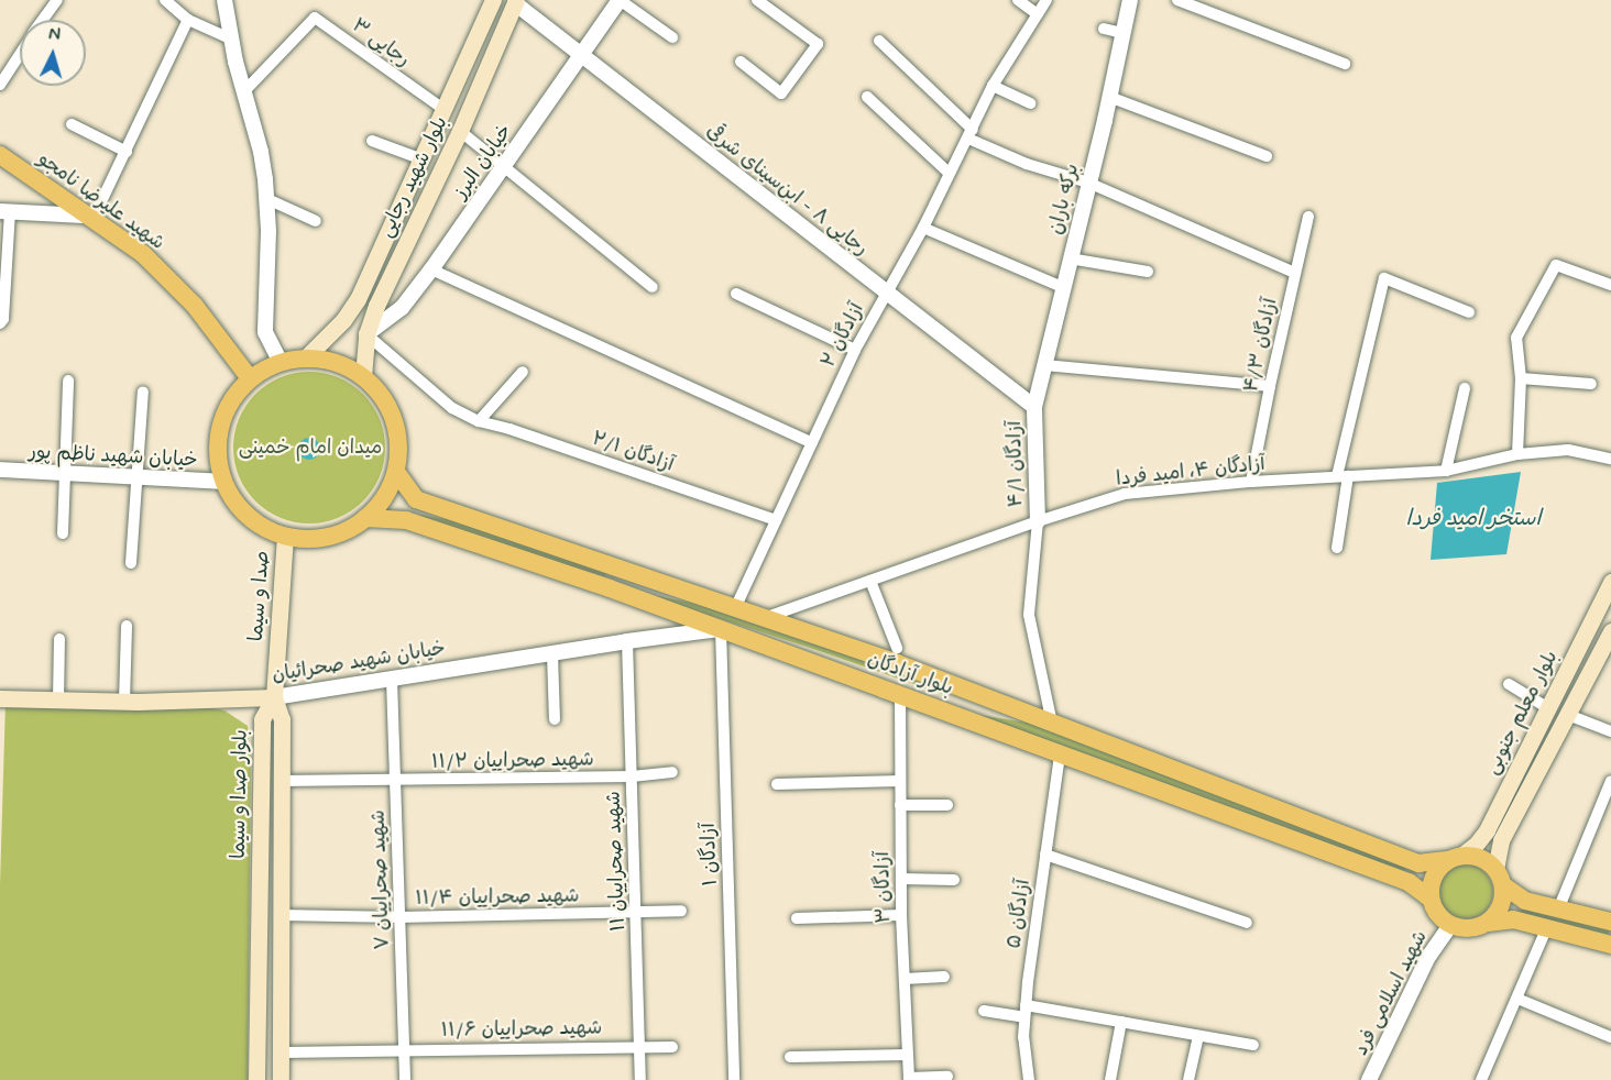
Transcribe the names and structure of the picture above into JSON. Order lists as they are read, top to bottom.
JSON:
{
  "streets": {
    "main road": [
      "بلوار شهید رجایی",
      "شهید علیرضا نامجو",
      "صدا و سیما",
      "خیابان شهید صحرائیان",
      "بلوار آزادگان",
      "بلوار معلم جنوبی",
      "بلوار صدا و سیما"
    ],
    "street": [
      "رجایی ۳",
      "خیابان البرز",
      "رجایی ۸ - ابن‌سینای شرقی",
      "برکه باران",
      "آزادگان ۲",
      "آزادگان ۴/۳",
      "آزادگان ۲/۱",
      "خیابان شهید ناظم پور",
      "آزادگان ۴/۱",
      "آزادگان ۴، امید فردا",
      "شهید صحراییان ۱۱/۲",
      "آزادگان ۱",
      "شهید صحراییان ۱۱",
      "شهید صحراییان ۷",
      "آزادگان ۳",
      "شهید صحراییان ۱۱/۴",
      "آزادگان ۵",
      "شهید اسلامی فرد",
      "شهید صحراییان ۱۱/۶"
    ]
  },
  "crossings": [
    ["رجایی ۳", "بلوار شهید رجایی"],
    ["خیابان البرز", "بلوار شهید رجایی"],
    ["خیابان البرز", "رجایی ۸ - ابن‌سینای شرقی"],
    ["خیابان البرز", "آزادگان ۲/۱"],
    ["بلوار شهید رجایی", "رجایی ۸ - ابن‌سینای شرقی"],
    ["بلوار شهید رجایی", "شهید علیرضا نامجو"],
    ["بلوار شهید رجایی", "آزادگان ۲/۱"],
    ["بلوار شهید رجایی", "خیابان شهید ناظم پور"],
    ["بلوار شهید رجایی", "صدا و سیما"],
    ["بلوار شهید رجایی", "بلوار آزادگان"],
    ["رجایی ۸ - ابن‌سینای شرقی", "برکه باران"],
    ["رجایی ۸ - ابن‌سینای شرقی", "آزادگان ۲"],
    ["رجایی ۸ - ابن‌سینای شرقی", "آزادگان ۴/۱"],
    ["برکه باران", "آزادگان ۴/۱"],
    ["شهید علیرضا نامجو", "خیابان شهید ناظم پور"],
    ["شهید علیرضا نامجو", "صدا و سیما"],
    ["شهید علیرضا نامجو", "بلوار آزادگان"],
    ["آزادگان ۲", "آزادگان ۲/۱"],
    ["آزادگان ۲", "بلوار آزادگان"],
    ["آزادگان ۴/۳", "آزادگان ۴، امید فردا"],
    ["خیابان شهید ناظم پور", "صدا و سیما"],
    ["خیابان شهید ناظم پور", "بلوار آزادگان"],
    ["آزادگان ۴/۱", "آزادگان ۴، امید فردا"],
    ["آزادگان ۴، امید فردا", "بلوار آزادگان"],
    ["صدا و سیما", "خیابان شهید صحرائیان"],
    ["صدا و سیما", "بلوار آزادگان"],
    ["صدا و سیما", "بلوار صدا و سیما"],
    ["خیابان شهید صحرائیان", "بلوار آزادگان"],
    ["خیابان شهید صحرائیان", "بلوار صدا و سیما"],
    ["خیابان شهید صحرائیان", "آزادگان ۱"],
    ["خیابان شهید صحرائیان", "شهید صحراییان ۱۱"],
    ["خیابان شهید صحرائیان", "شهید صحراییان ۷"],
    ["بلوار آزادگان", "بلوار معلم جنوبی"],
    ["بلوار آزادگان", "آزادگان ۱"],
    ["بلوار آزادگان", "آزادگان ۳"],
    ["بلوار آزادگان", "آزادگان ۵"],
    ["بلوار آزادگان", "شهید اسلامی فرد"],
    ["بلوار معلم جنوبی", "شهید اسلامی فرد"],
    ["شهید صحراییان ۱۱/۲", "بلوار صدا و سیما"],
    ["شهید صحراییان ۱۱/۲", "شهید صحراییان ۱۱"],
    ["شهید صحراییان ۱۱/۲", "شهید صحراییان ۷"],
    ["بلوار صدا و سیما", "شهید صحراییان ۱۱/۴"],
    ["بلوار صدا و سیما", "شهید صحراییان ۱۱/۶"],
    ["شهید صحراییان ۱۱", "شهید صحراییان ۱۱/۴"],
    ["شهید صحراییان ۱۱", "شهید صحراییان ۱۱/۶"],
    ["شهید صحراییان ۷", "شهید صحراییان ۱۱/۴"],
    ["شهید صحراییان ۷", "شهید صحراییان ۱۱/۶"]
  ],
  "water": ["استخر امید فردا"],
  "parks": ["میدان امام خمینی"],
  "north": "top"
}
